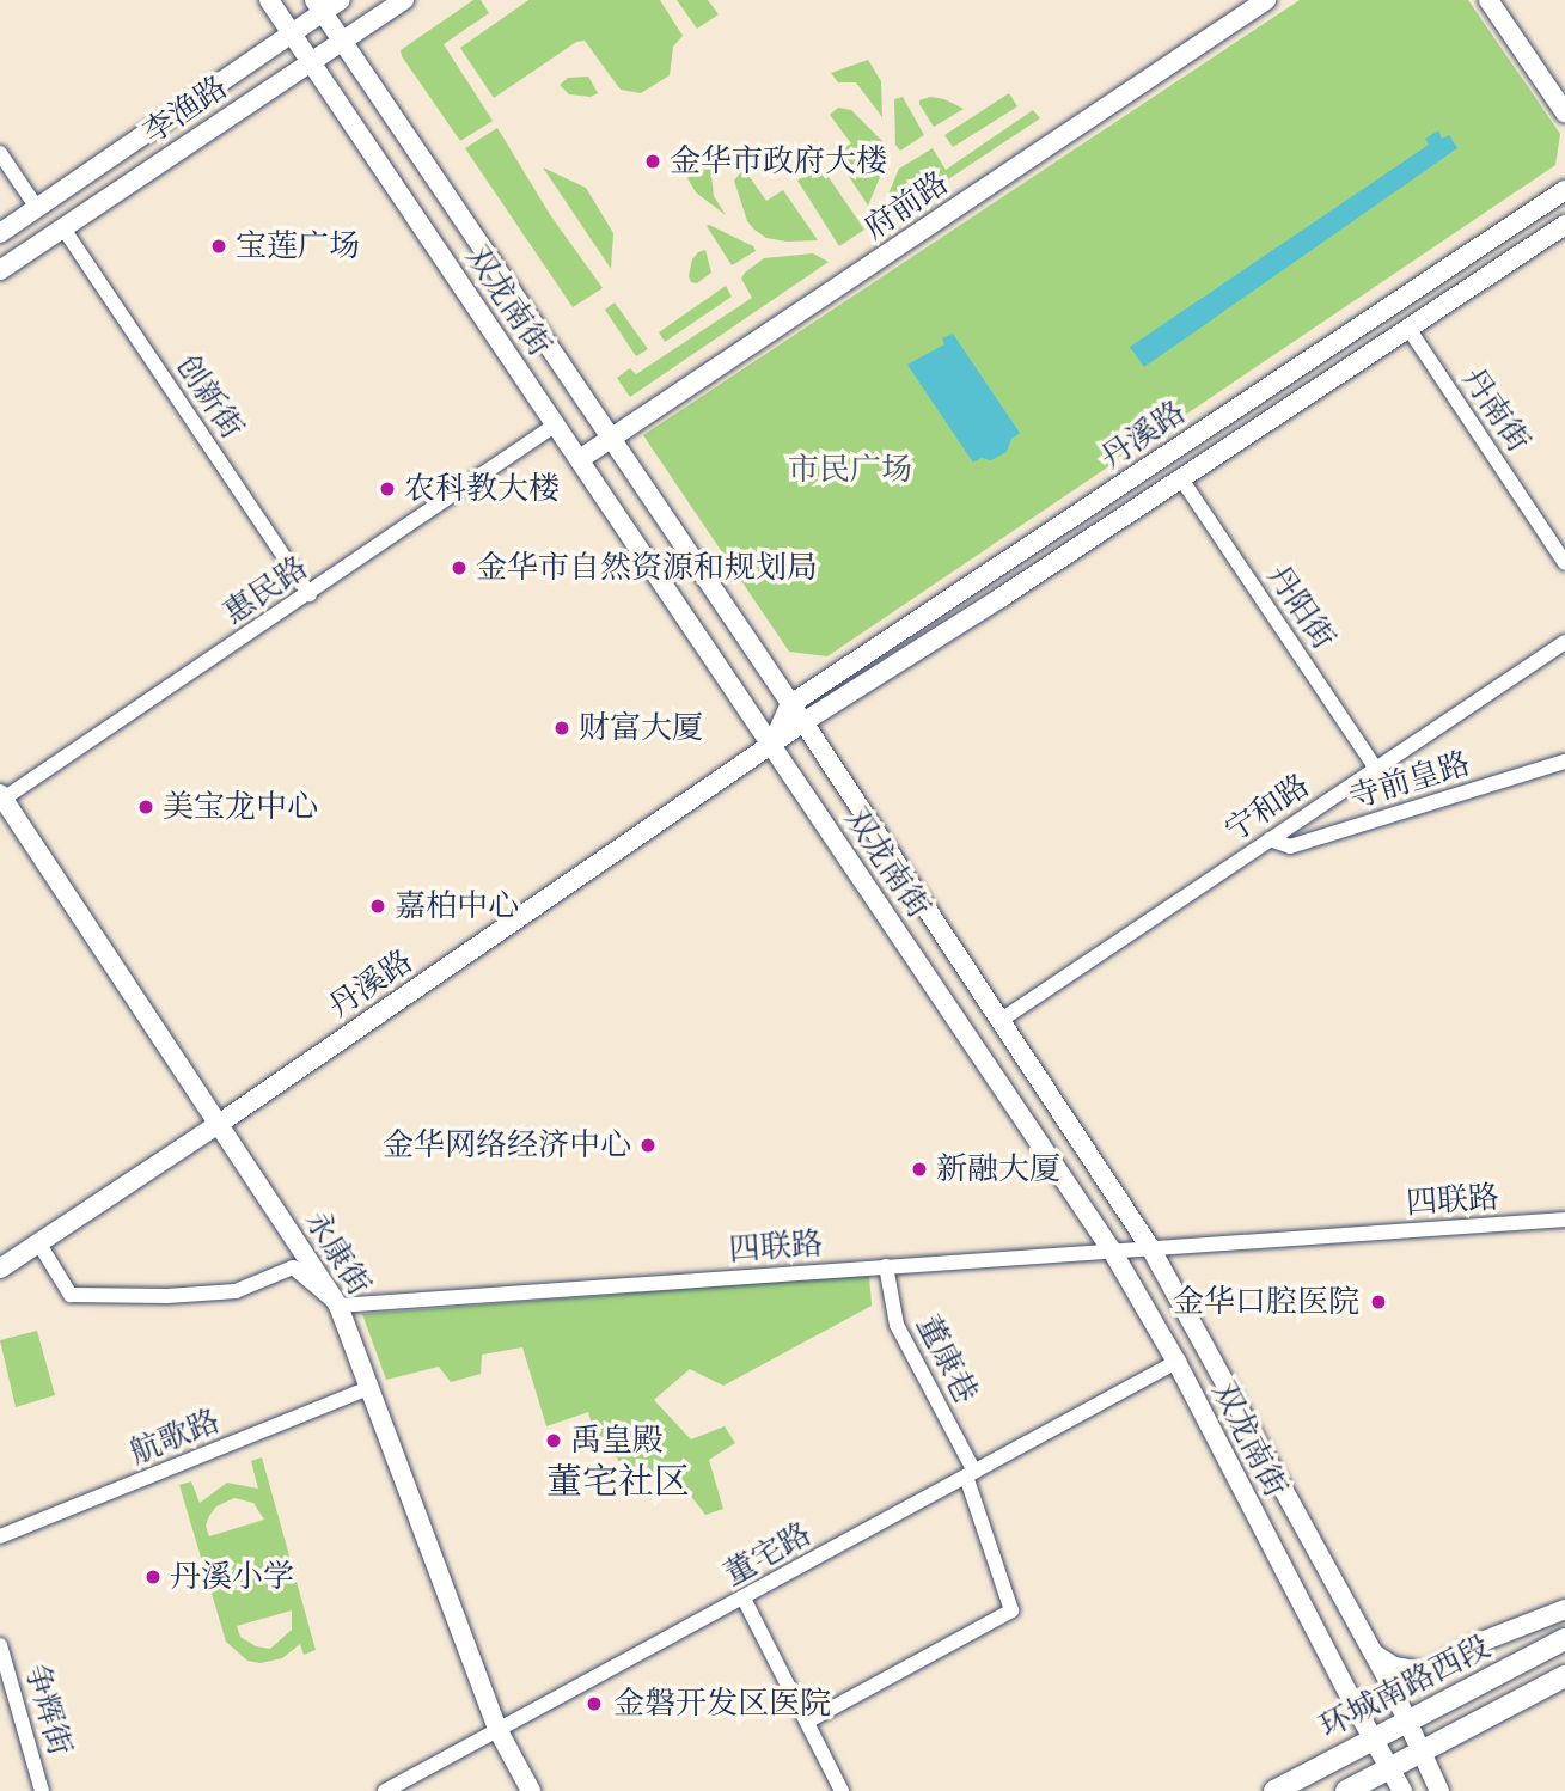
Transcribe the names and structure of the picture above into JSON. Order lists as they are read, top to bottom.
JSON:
{
  "streets": {
    "main road": [
      "李渔路",
      "府前路",
      "双龙南街",
      "丹溪路",
      "永康街",
      "环城南路西段"
    ],
    "street": [
      "创新街",
      "丹南街",
      "惠民路",
      "丹阳街",
      "寺前皇路",
      "宁和路",
      "四联路",
      "董康巷",
      "航歌路",
      "董宅路",
      "争辉街"
    ]
  },
  "crossings": [
    ["李渔路", "双龙南街"],
    ["李渔路", "创新街"],
    ["府前路", "双龙南街"],
    ["双龙南街", "丹溪路"],
    ["双龙南街", "惠民路"],
    ["双龙南街", "宁和路"],
    ["双龙南街", "四联路"],
    ["双龙南街", "董宅路"],
    ["双龙南街", "环城南路西段"],
    ["创新街", "惠民路"],
    ["丹南街", "丹溪路"],
    ["丹溪路", "丹阳街"],
    ["丹溪路", "永康街"],
    ["惠民路", "永康街"],
    ["丹阳街", "宁和路"],
    ["寺前皇路", "宁和路"],
    ["四联路", "永康街"],
    ["四联路", "董康巷"],
    ["永康街", "航歌路"],
    ["永康街", "董宅路"],
    ["董康巷", "董宅路"]
  ],
  "districts": ["董宅社区"],
  "parks": ["市民广场"],
  "places": [
    "金华市政府大楼",
    "宝莲广场",
    "农科教大楼",
    "金华市自然资源和规划局",
    "财富大厦",
    "美宝龙中心",
    "嘉柏中心",
    "金华网络经济中心",
    "新融大厦",
    "金华口腔医院",
    "禹皇殿",
    "丹溪小学",
    "金磐开发区医院"
  ]
}
